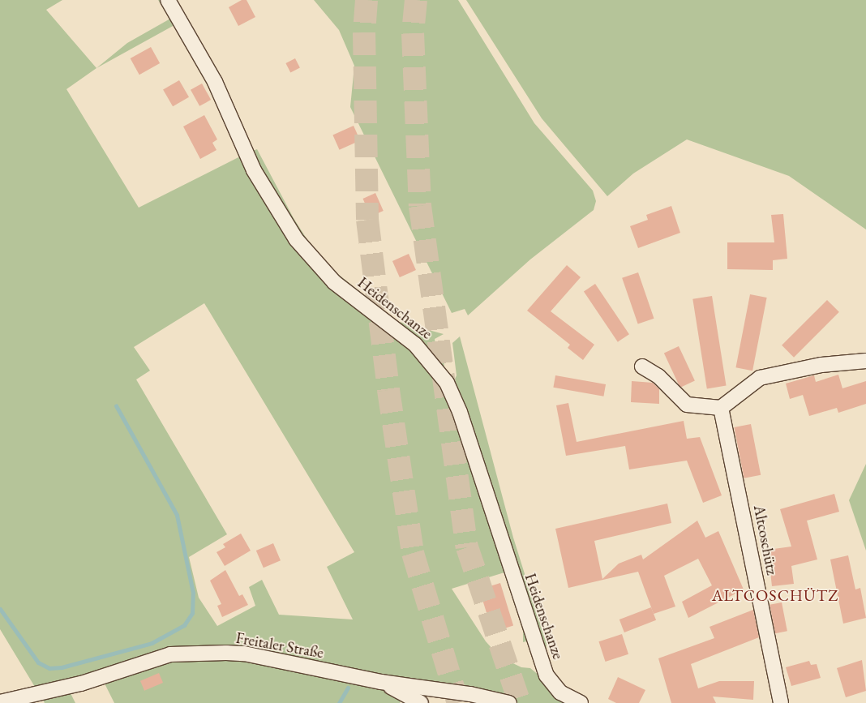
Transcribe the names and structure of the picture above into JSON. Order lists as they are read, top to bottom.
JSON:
{
  "streets": {
    "street": ["Heidenschanze", "Altcoschütz", "Freitaler Straße"]
  },
  "districts": ["ALTCOSCHÜTZ"]
}
